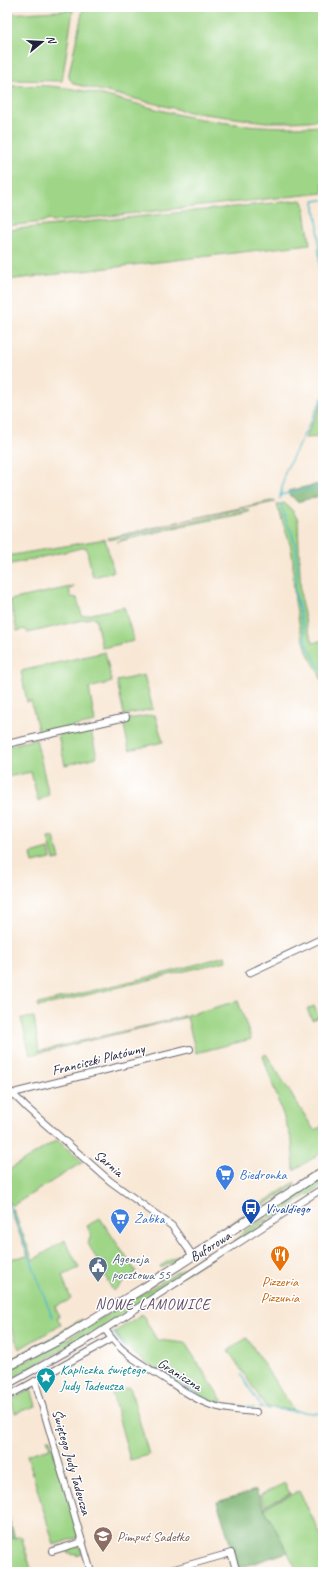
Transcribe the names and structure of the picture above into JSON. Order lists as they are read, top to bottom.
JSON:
{
  "streets": {
    "main road": ["Buforowa"],
    "street": [
      "Franciszki Platówny",
      "Sarnia",
      "Graniczna",
      "Świętego Judy Tadeusza"
    ]
  },
  "crossings": [
    ["Franciszki Platówny", "Sarnia"],
    ["Sarnia", "Buforowa"],
    ["Buforowa", "Graniczna"]
  ],
  "districts": ["NOWE LAMOWICE"],
  "places": {
    "supermarket": ["Biedronka", "Żabka"],
    "bus stop": ["Vivaldiego"],
    "restaurant": ["Pizzeria Pizzunia"],
    "public building": ["Agencja pocztowa 55"],
    "place": ["Kapliczka świętego Judy Tadeusza"],
    "school or university": ["Pimpuś Sadełko"]
  },
  "north": "right"
}
